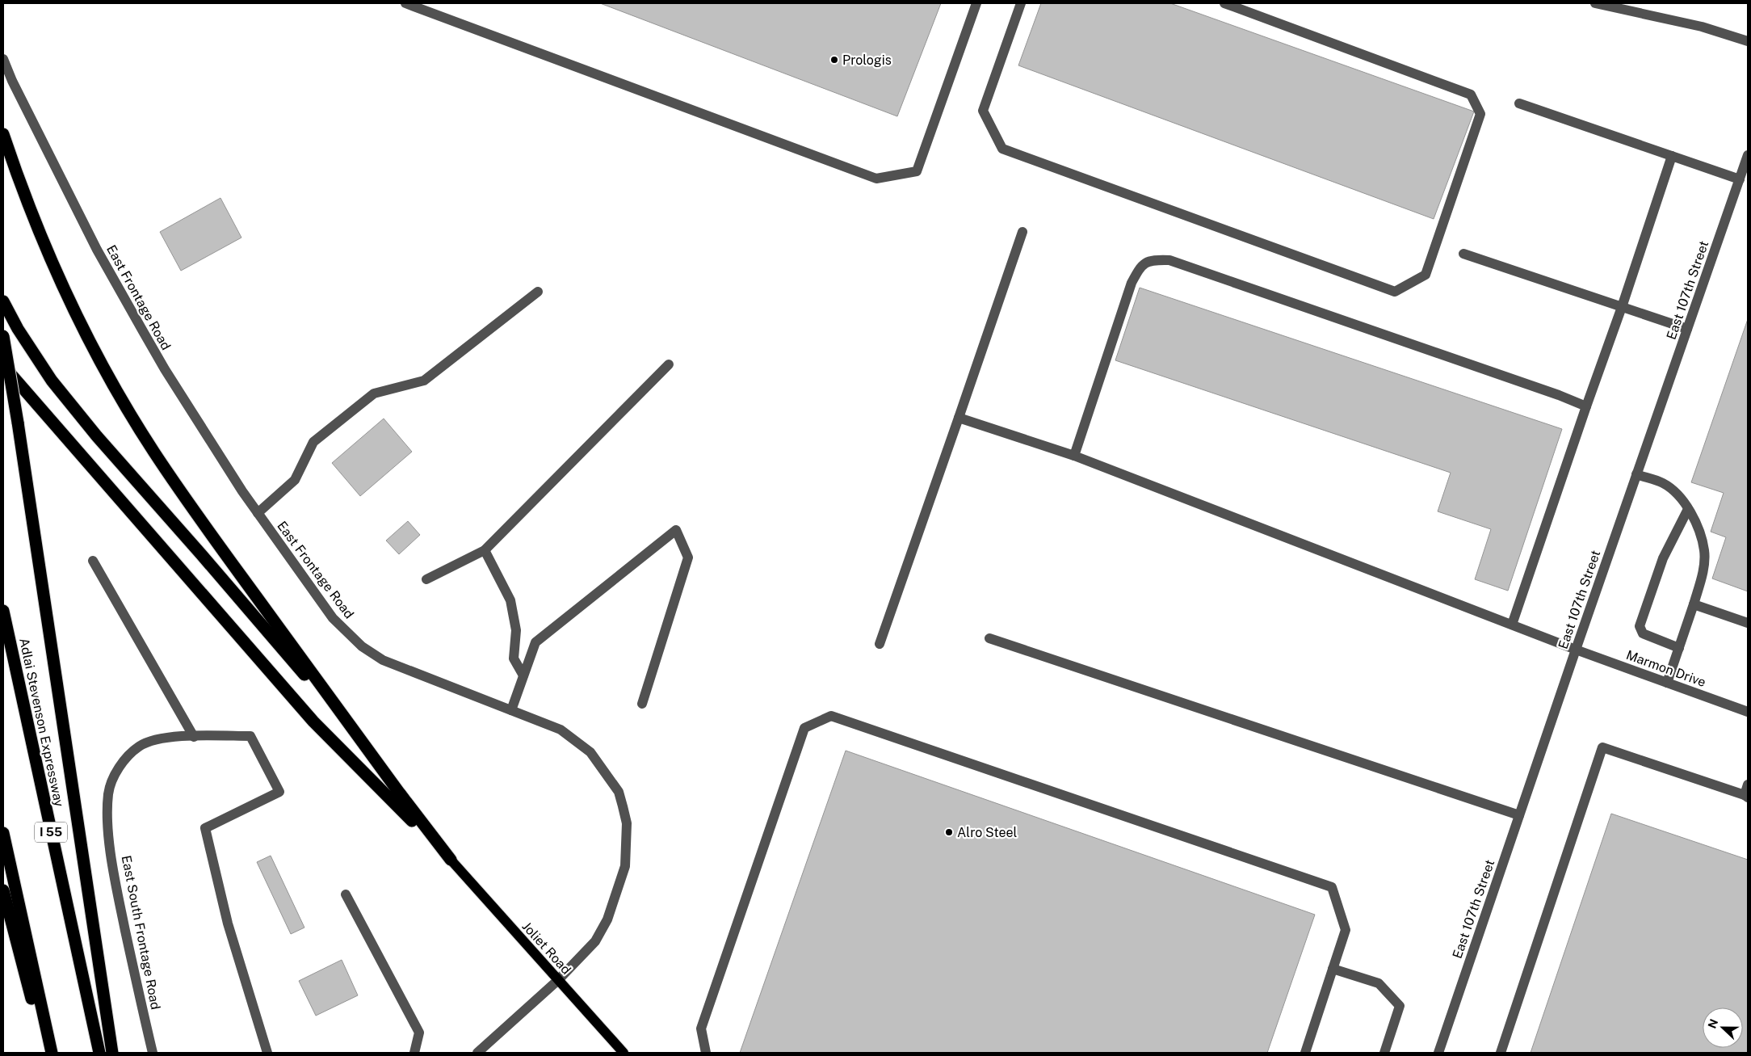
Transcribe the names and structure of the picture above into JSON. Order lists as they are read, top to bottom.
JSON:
{
  "streets": {
    "highway": ["Adlai Stevenson Expressway", "I 55"],
    "main road": ["Joliet Road"],
    "street": [
      "East 107th Street",
      "East Frontage Road",
      "Marmon Drive",
      "East South Frontage Road"
    ]
  },
  "crossings": [
    ["East 107th Street", "Marmon Drive"],
    ["East Frontage Road", "Joliet Road"]
  ],
  "places": ["Prologis", "Alro Steel"],
  "north": "left"
}
